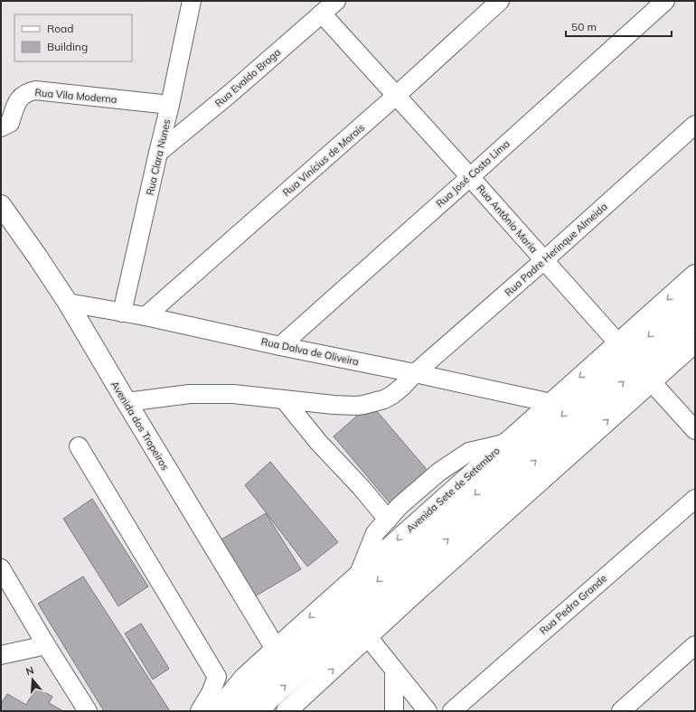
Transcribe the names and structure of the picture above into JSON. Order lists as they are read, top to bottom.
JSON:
{
  "streets": {
    "main road": ["Avenida dos Tropeiros", "Avenida Sete de Setembro"],
    "street": [
      "Rua Evaldo Braga",
      "Rua Vila Moderna",
      "Rua Clara Nunes",
      "Rua Vinícius de Morais",
      "Rua José Costa Lima",
      "Rua Antônio Maria",
      "Rua Padre Herinque Almeida",
      "Rua Dalva de Oliveira",
      "Rua Pedra Grande"
    ]
  },
  "crossings": [
    ["Rua Evaldo Braga", "Rua Clara Nunes"],
    ["Rua Evaldo Braga", "Rua Antônio Maria"],
    ["Rua Vila Moderna", "Rua Clara Nunes"],
    ["Rua Clara Nunes", "Rua Dalva de Oliveira"],
    ["Rua Vinícius de Morais", "Rua Antônio Maria"],
    ["Rua Vinícius de Morais", "Rua Dalva de Oliveira"],
    ["Rua José Costa Lima", "Rua Antônio Maria"],
    ["Rua José Costa Lima", "Rua Dalva de Oliveira"],
    ["Rua Antônio Maria", "Rua Padre Herinque Almeida"],
    ["Rua Antônio Maria", "Avenida Sete de Setembro"],
    ["Rua Padre Herinque Almeida", "Rua Dalva de Oliveira"],
    ["Rua Padre Herinque Almeida", "Avenida dos Tropeiros"],
    ["Rua Dalva de Oliveira", "Avenida dos Tropeiros"],
    ["Rua Dalva de Oliveira", "Avenida Sete de Setembro"],
    ["Avenida dos Tropeiros", "Avenida Sete de Setembro"]
  ],
  "legend": ["Road", "Building"],
  "scale_bar": "50 m",
  "north": "top"
}
